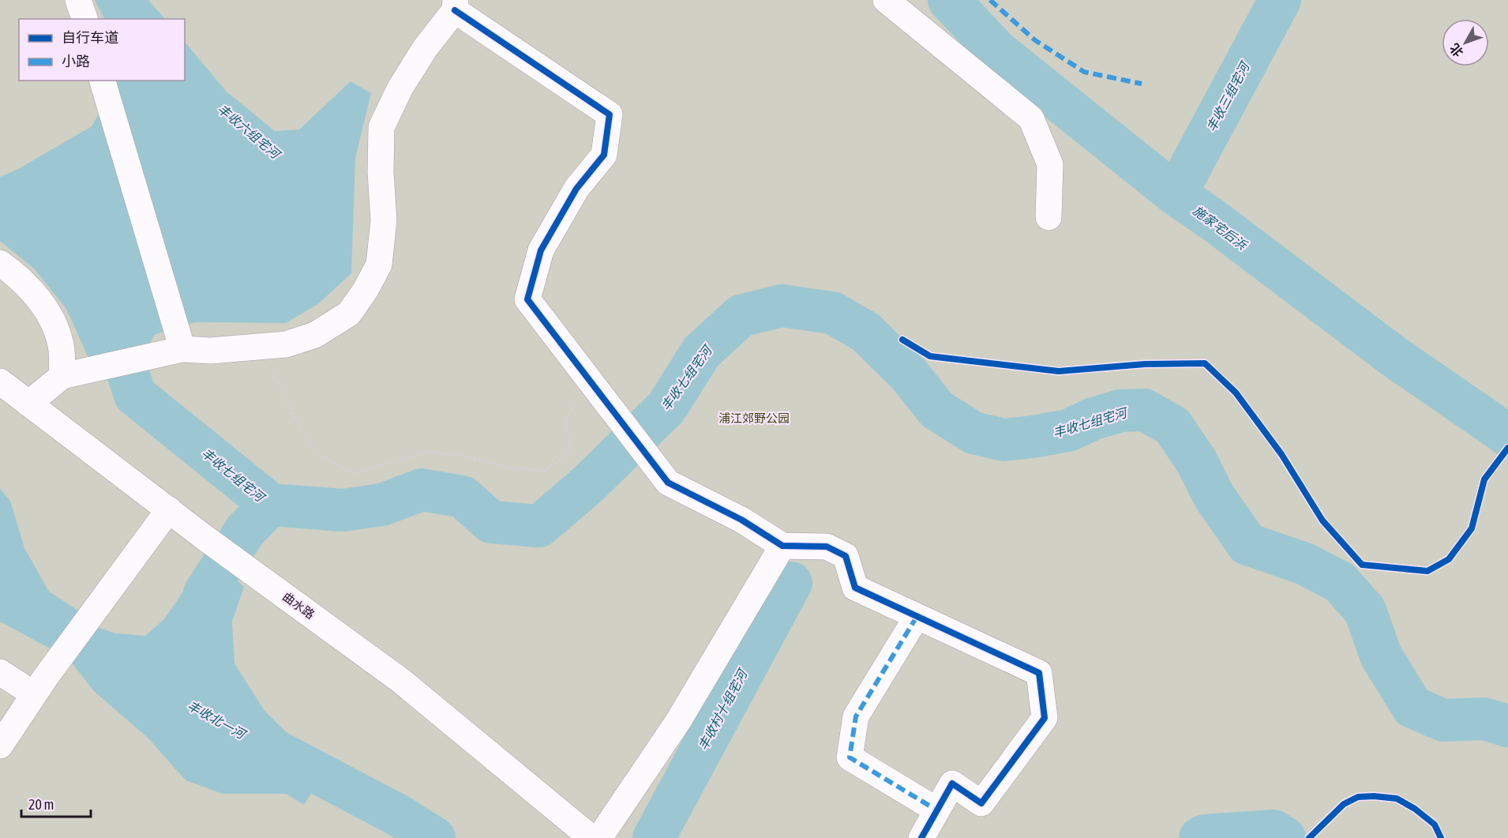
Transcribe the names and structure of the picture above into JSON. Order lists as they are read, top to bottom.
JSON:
{
  "streets": {
    "street": ["曲水路"]
  },
  "water": [
    "丰收三组宅河",
    "丰收六组宅河",
    "施家宅后浜",
    "丰收七组宅河",
    "丰收村十组宅河",
    "丰收北一河"
  ],
  "parks": ["浦江郊野公园"],
  "legend": ["自行车道", "小路"],
  "scale_bar": "20 m",
  "north": "bottom left"
}
